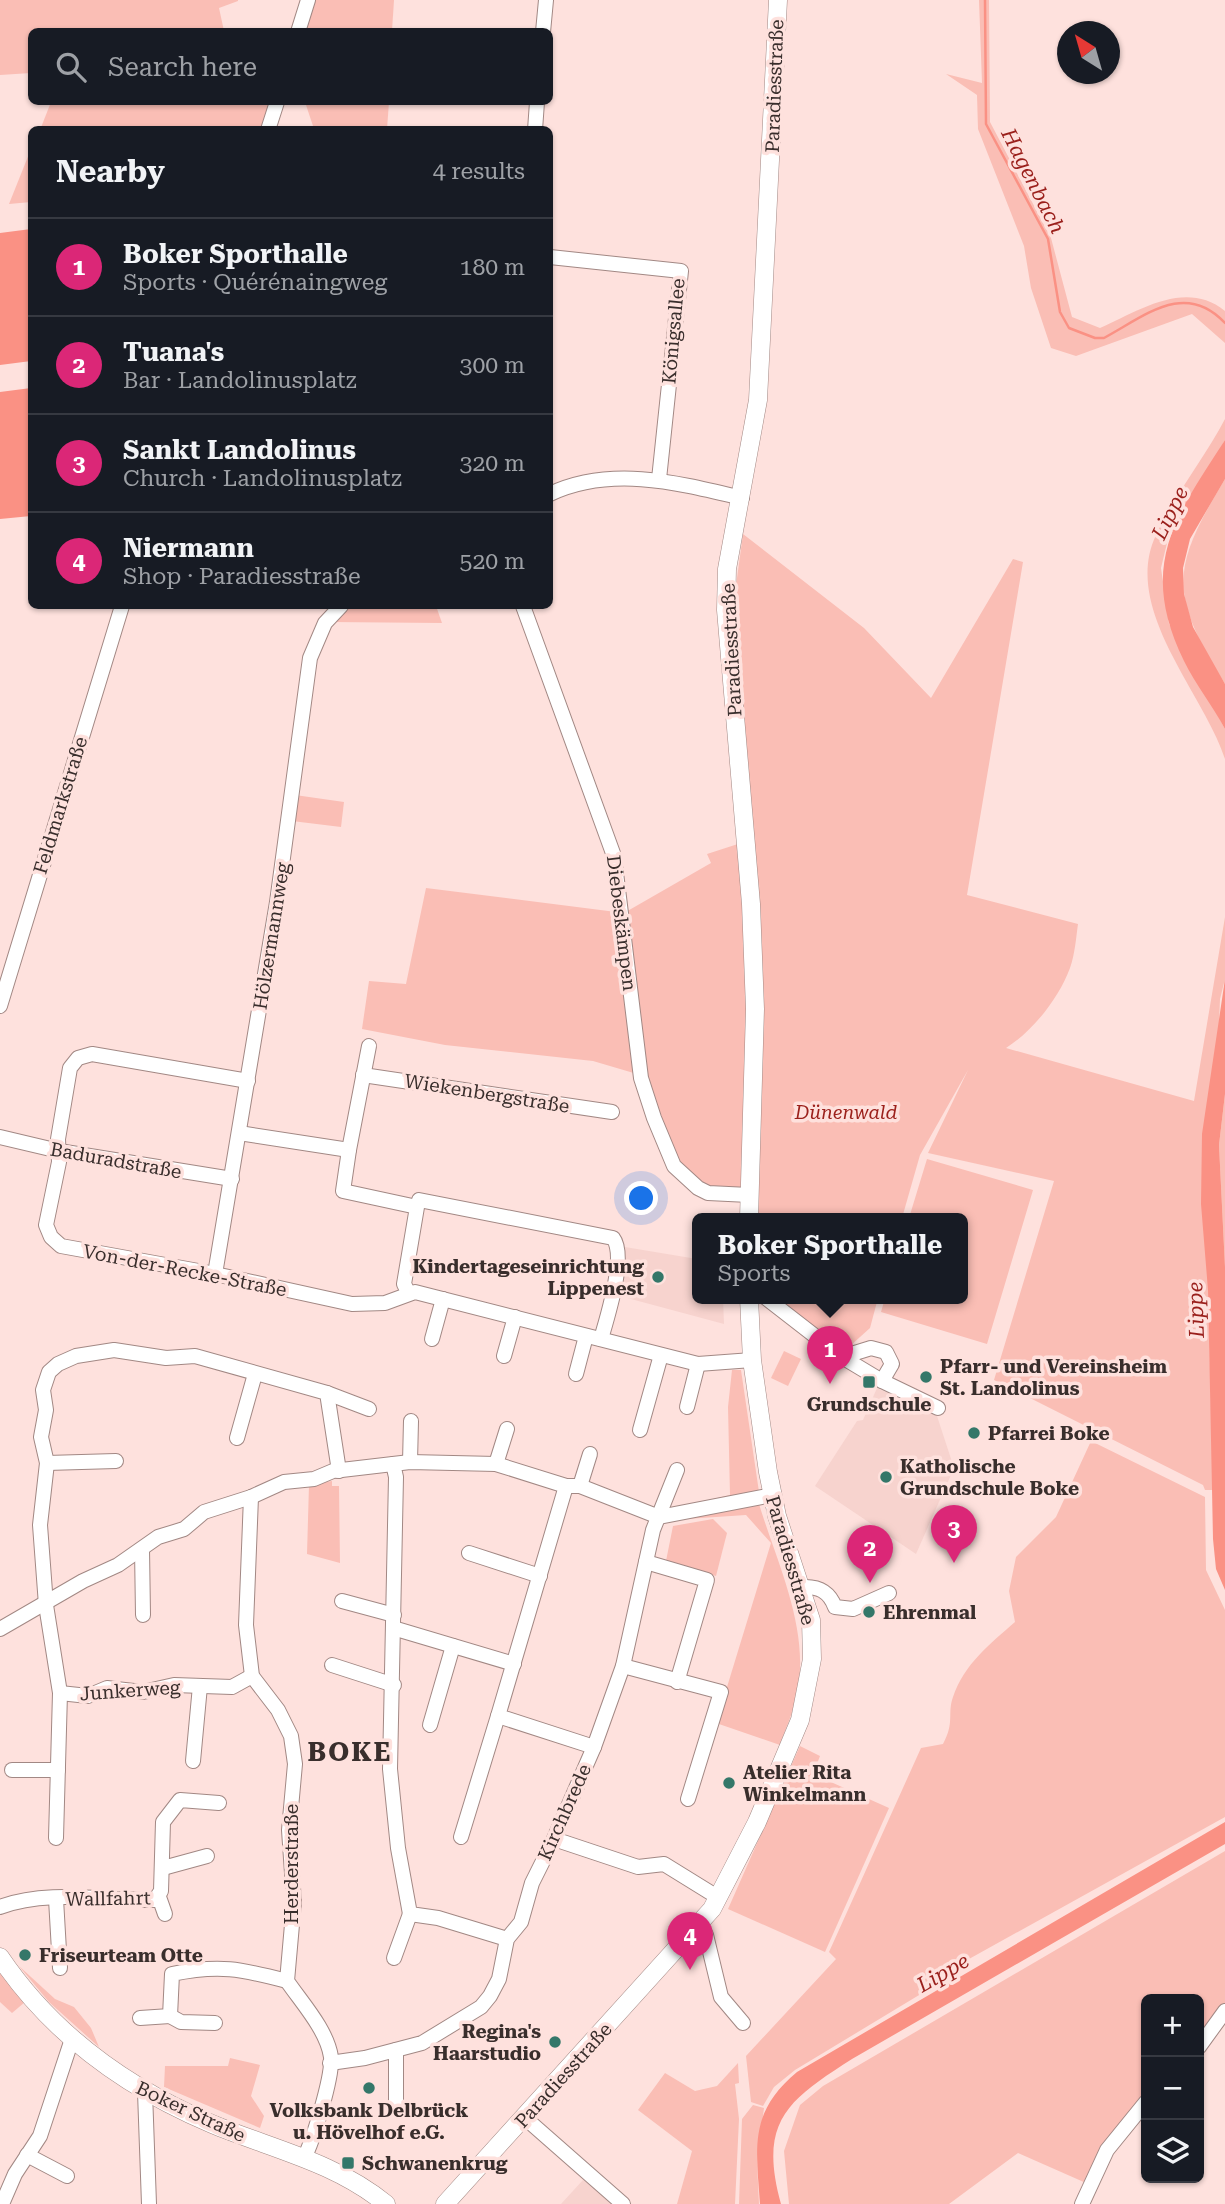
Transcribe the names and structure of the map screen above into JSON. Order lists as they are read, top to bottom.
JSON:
{
  "streets": {
    "main road": ["Paradiesstraße", "Boker Straße"],
    "street": [
      "Königsallee",
      "Feldmarkstraße",
      "Diebeskämpen",
      "Hölzermannweg",
      "Wiekenbergstraße",
      "Baduradstraße",
      "Von-der-Recke-Straße",
      "Junkerweg",
      "Kirchbrede",
      "Herderstraße",
      "Wallfahrt"
    ]
  },
  "crossings": [
    ["Paradiesstraße", "Diebeskämpen"],
    ["Hölzermannweg", "Baduradstraße"],
    ["Hölzermannweg", "Von-der-Recke-Straße"],
    ["Baduradstraße", "Von-der-Recke-Straße"],
    ["Junkerweg", "Herderstraße"]
  ],
  "districts": ["BOKE"],
  "water": ["Hagenbach", "Lippe"],
  "parks": ["Dünenwald"],
  "places": {
    "other": [
      "Kindertageseinrichtung Lippenest",
      "Pfarr- und Vereinsheim St. Landolinus",
      "Pfarrei Boke",
      "Katholische Grundschule Boke",
      "Ehrenmal",
      "Atelier Rita Winkelmann",
      "Friseurteam Otte",
      "Regina's Haarstudio",
      "Volksbank Delbrück u. Hövelhof e.G."
    ],
    "transit": ["Grundschule", "Schwanenkrug"]
  },
  "north": "top left",
  "page": {
    "search": "Search here",
    "heading": ["Nearby", "4 results"],
    "list": [
      {
        "mark": "1",
        "name": "Boker Sporthalle",
        "note": "Sports · Quérénaingweg",
        "value": "180 m"
      },
      {
        "mark": "2",
        "name": "Tuana's",
        "note": "Bar · Landolinusplatz",
        "value": "300 m"
      },
      {
        "mark": "3",
        "name": "Sankt Landolinus",
        "note": "Church · Landolinusplatz",
        "value": "320 m"
      },
      {
        "mark": "4",
        "name": "Niermann",
        "note": "Shop · Paradiesstraße",
        "value": "520 m"
      }
    ],
    "popup": ["Boker Sporthalle", "Sports"],
    "pins": [
      "1",
      "3",
      "2",
      "4"
    ],
    "map_buttons": ["+", "−"]
  }
}
